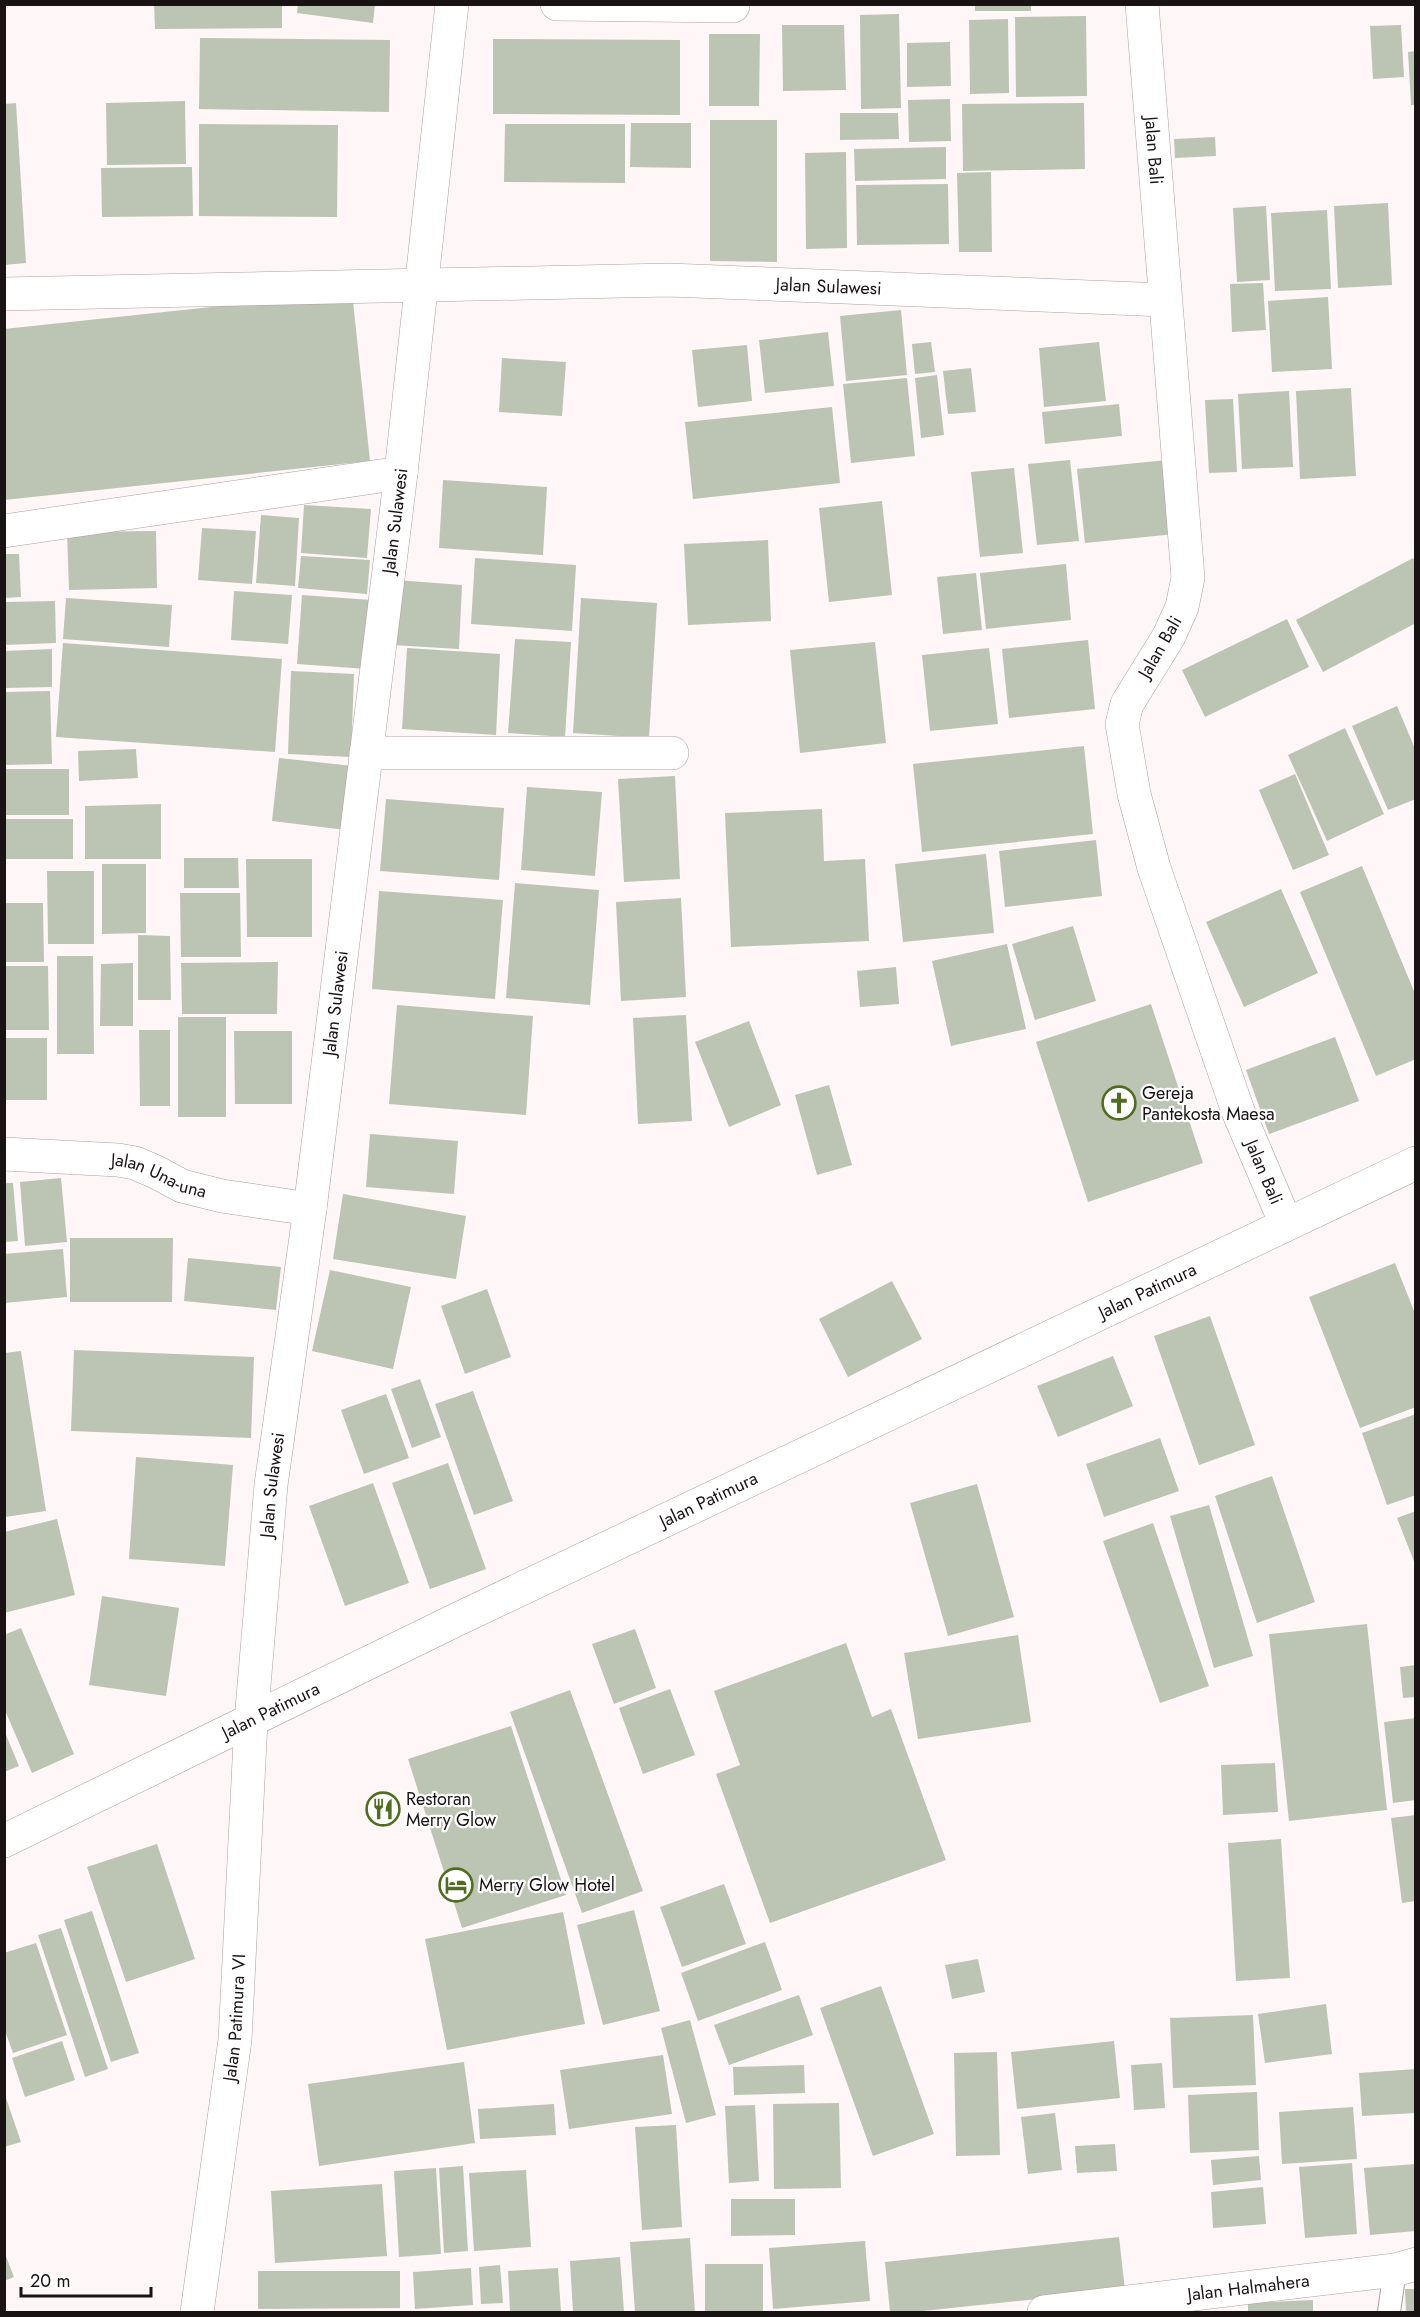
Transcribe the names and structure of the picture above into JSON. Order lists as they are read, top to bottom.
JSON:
{
  "streets": {
    "street": [
      "Jalan Bali",
      "Jalan Sulawesi",
      "Jalan Una-una",
      "Jalan Patimura",
      "Jalan Patimura VI",
      "Jalan Halmahera"
    ]
  },
  "crossings": [
    ["Jalan Bali", "Jalan Sulawesi"],
    ["Jalan Bali", "Jalan Patimura"],
    ["Jalan Sulawesi", "Jalan Una-una"],
    ["Jalan Sulawesi", "Jalan Patimura"],
    ["Jalan Sulawesi", "Jalan Patimura VI"],
    ["Jalan Patimura", "Jalan Patimura VI"]
  ],
  "places": {
    "church": ["Gereja Pantekosta Maesa"],
    "restaurant": ["Restoran Merry Glow"],
    "hotel": ["Merry Glow Hotel"]
  },
  "scale_bar": "20 m"
}
